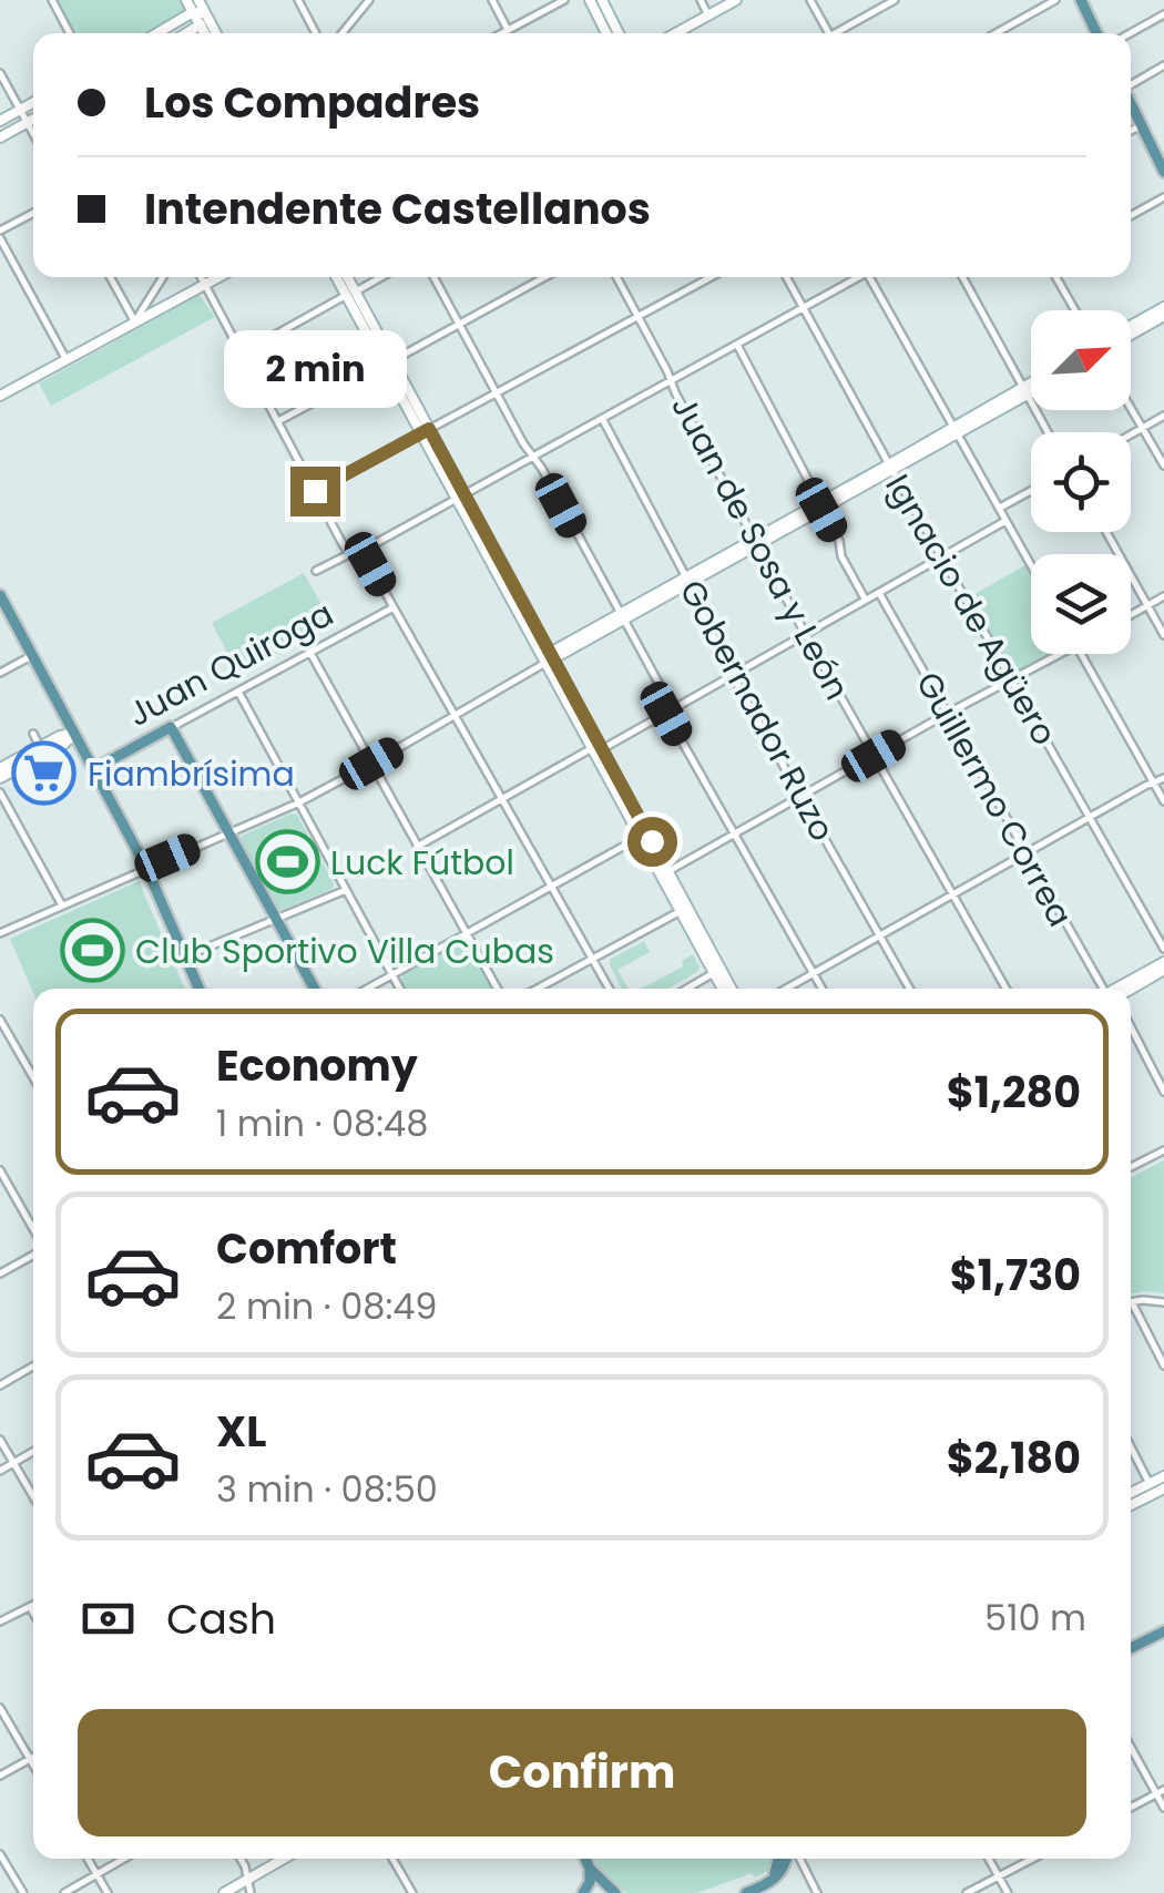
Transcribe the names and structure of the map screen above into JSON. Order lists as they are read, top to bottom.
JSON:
{
  "streets": {
    "main road": ["Juan Quiroga"],
    "street": [
      "Juan de Sosa y León",
      "Ignacio de Agüero",
      "Gobernador Ruzo",
      "Guillermo Correa"
    ]
  },
  "places": {
    "supermarket": ["Fiambrísima"],
    "sports": ["Luck Fútbol", "Club Sportivo Villa Cubas"]
  },
  "north": "top right",
  "page": {
    "banner": ["Los Compadres", "Intendente Castellanos"],
    "bubble": "2 min",
    "list": [
      {
        "name": "Economy",
        "note": "1 min · 08:48",
        "value": "$1,280"
      },
      {
        "name": "Comfort",
        "note": "2 min · 08:49",
        "value": "$1,730"
      },
      {
        "name": "XL",
        "note": "3 min · 08:50",
        "value": "$2,180"
      }
    ],
    "pay": ["Cash", "510 m"],
    "buttons": "Confirm"
  }
}
